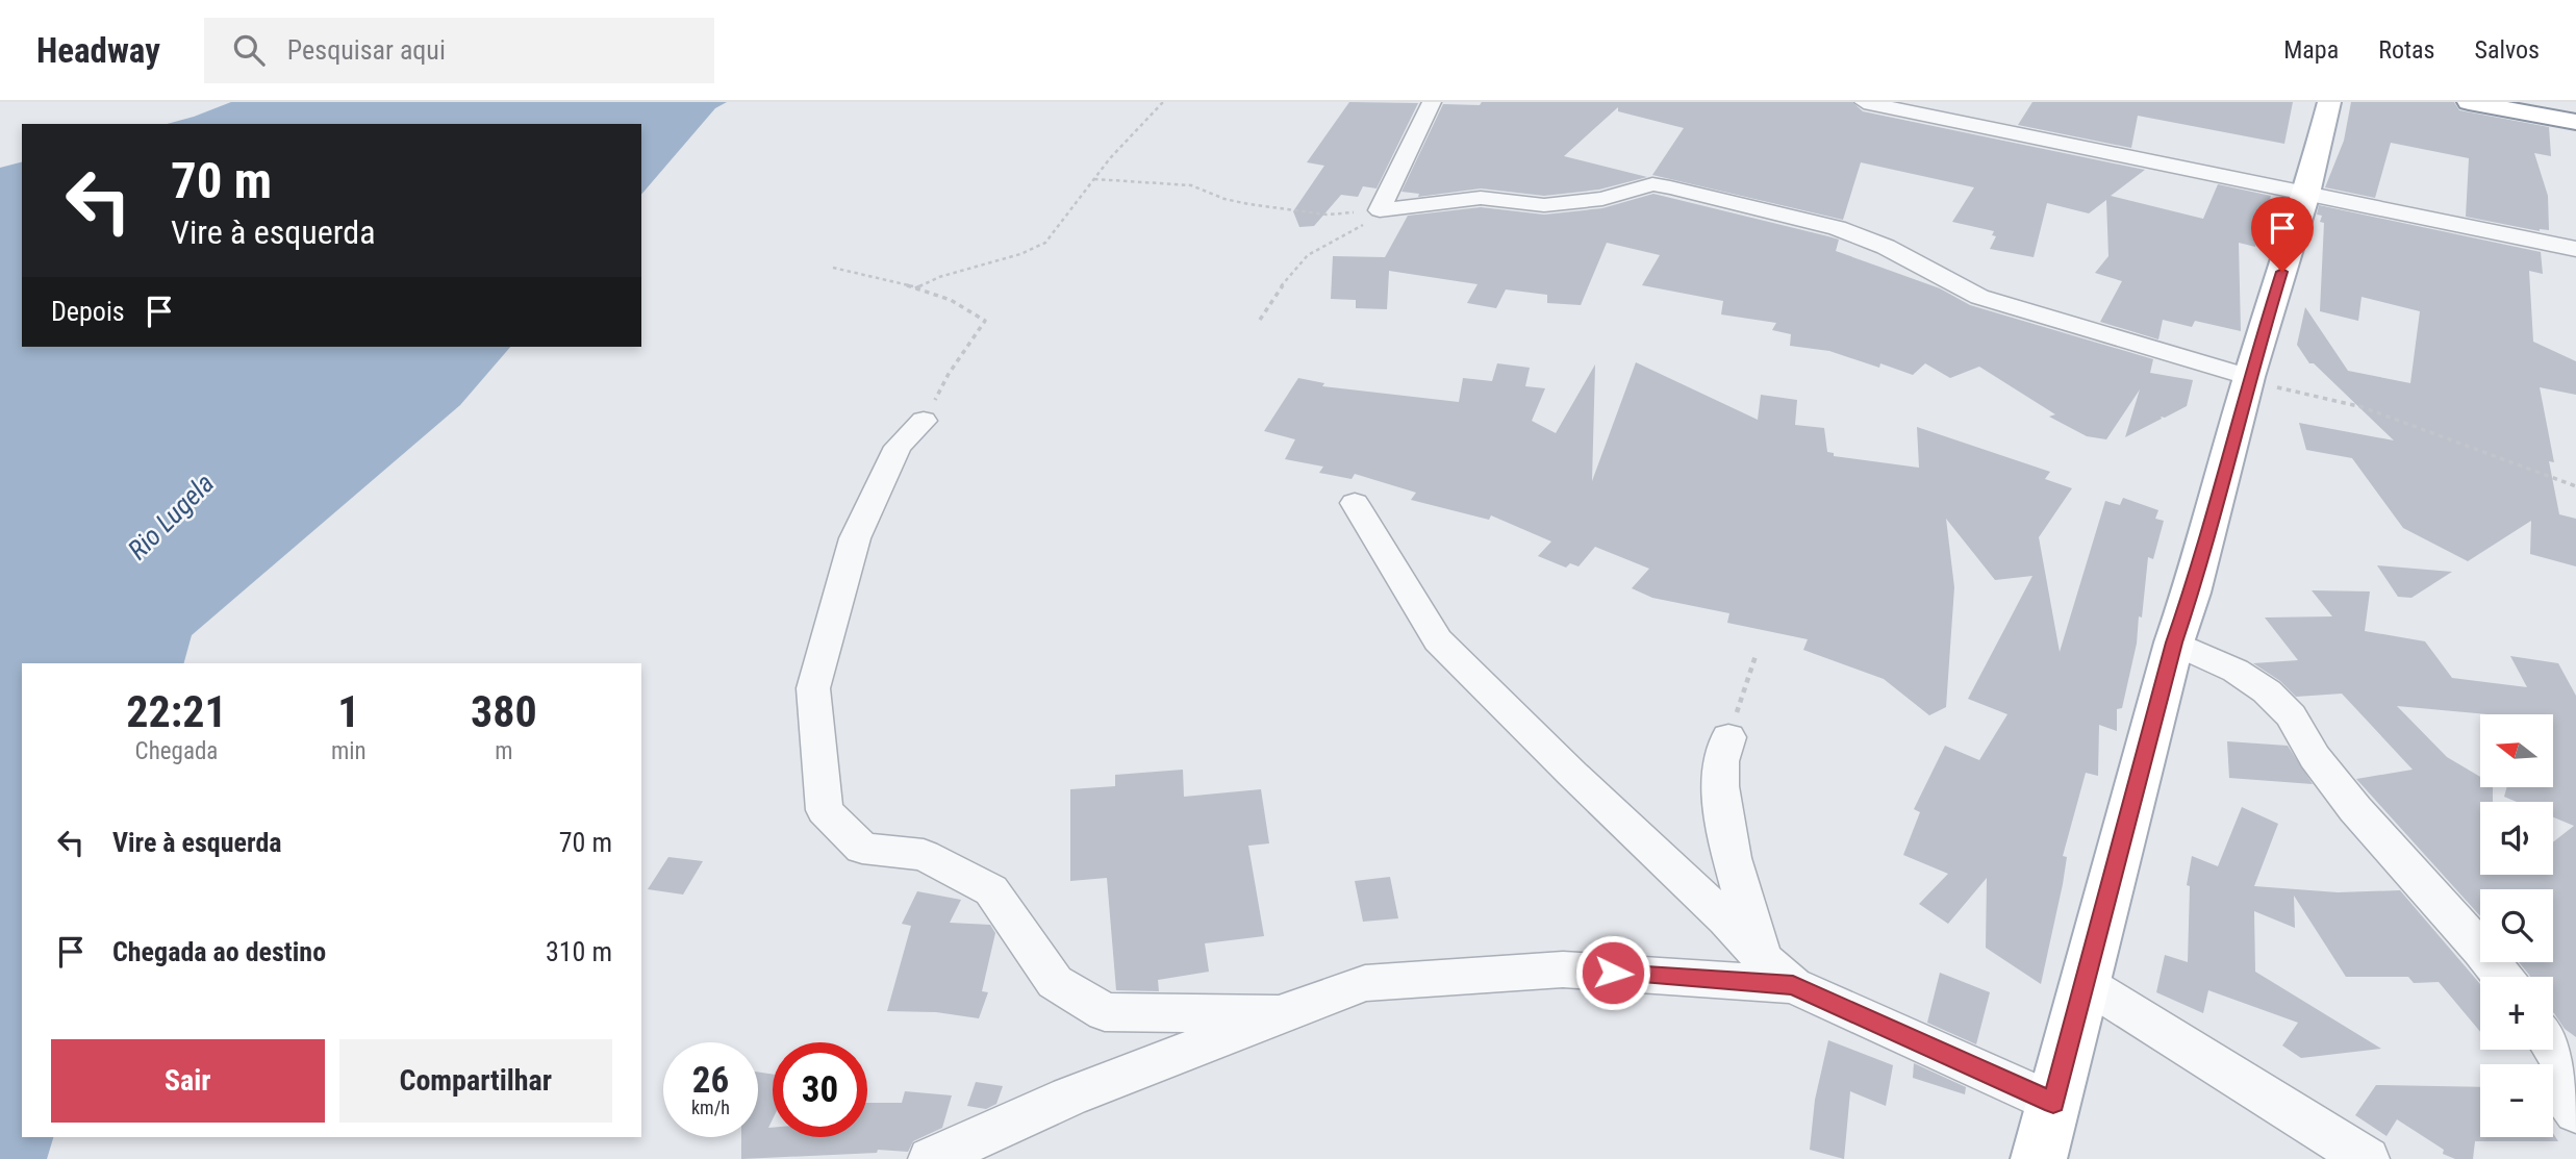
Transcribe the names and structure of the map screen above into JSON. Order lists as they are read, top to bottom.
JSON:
{
  "water": ["Rio Lugela"],
  "north": "left",
  "page": {
    "header": "Headway",
    "search": "Pesquisar aqui",
    "nav": ["Mapa", "Rotas", "Salvos"],
    "turn": ["70 m", "Vire à esquerda"],
    "then": "Depois",
    "eta": [
      "22:21",
      "Chegada",
      "1",
      "min",
      "380",
      "m"
    ],
    "map_buttons": ["+", "−"],
    "list": [
      {
        "name": "Vire à esquerda",
        "value": "70 m"
      },
      {
        "name": "Chegada ao destino",
        "value": "310 m"
      }
    ],
    "buttons": ["Sair", "Compartilhar"],
    "speed": "26 km/h",
    "limit": "30"
  }
}
